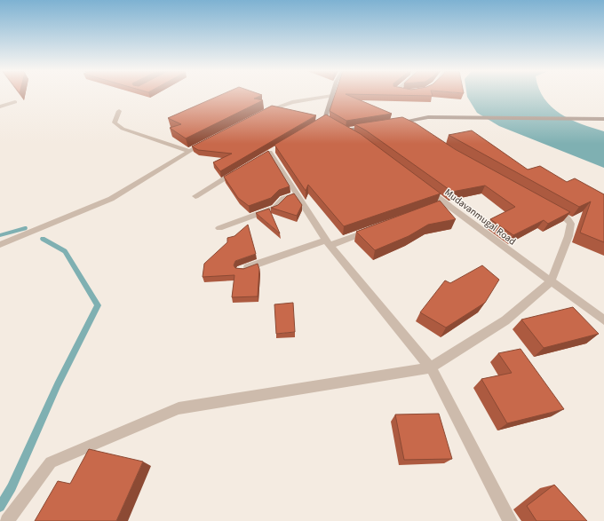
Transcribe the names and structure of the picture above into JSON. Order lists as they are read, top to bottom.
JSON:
{
  "streets": {
    "street": ["Mudavanmugal Road"]
  }
}
